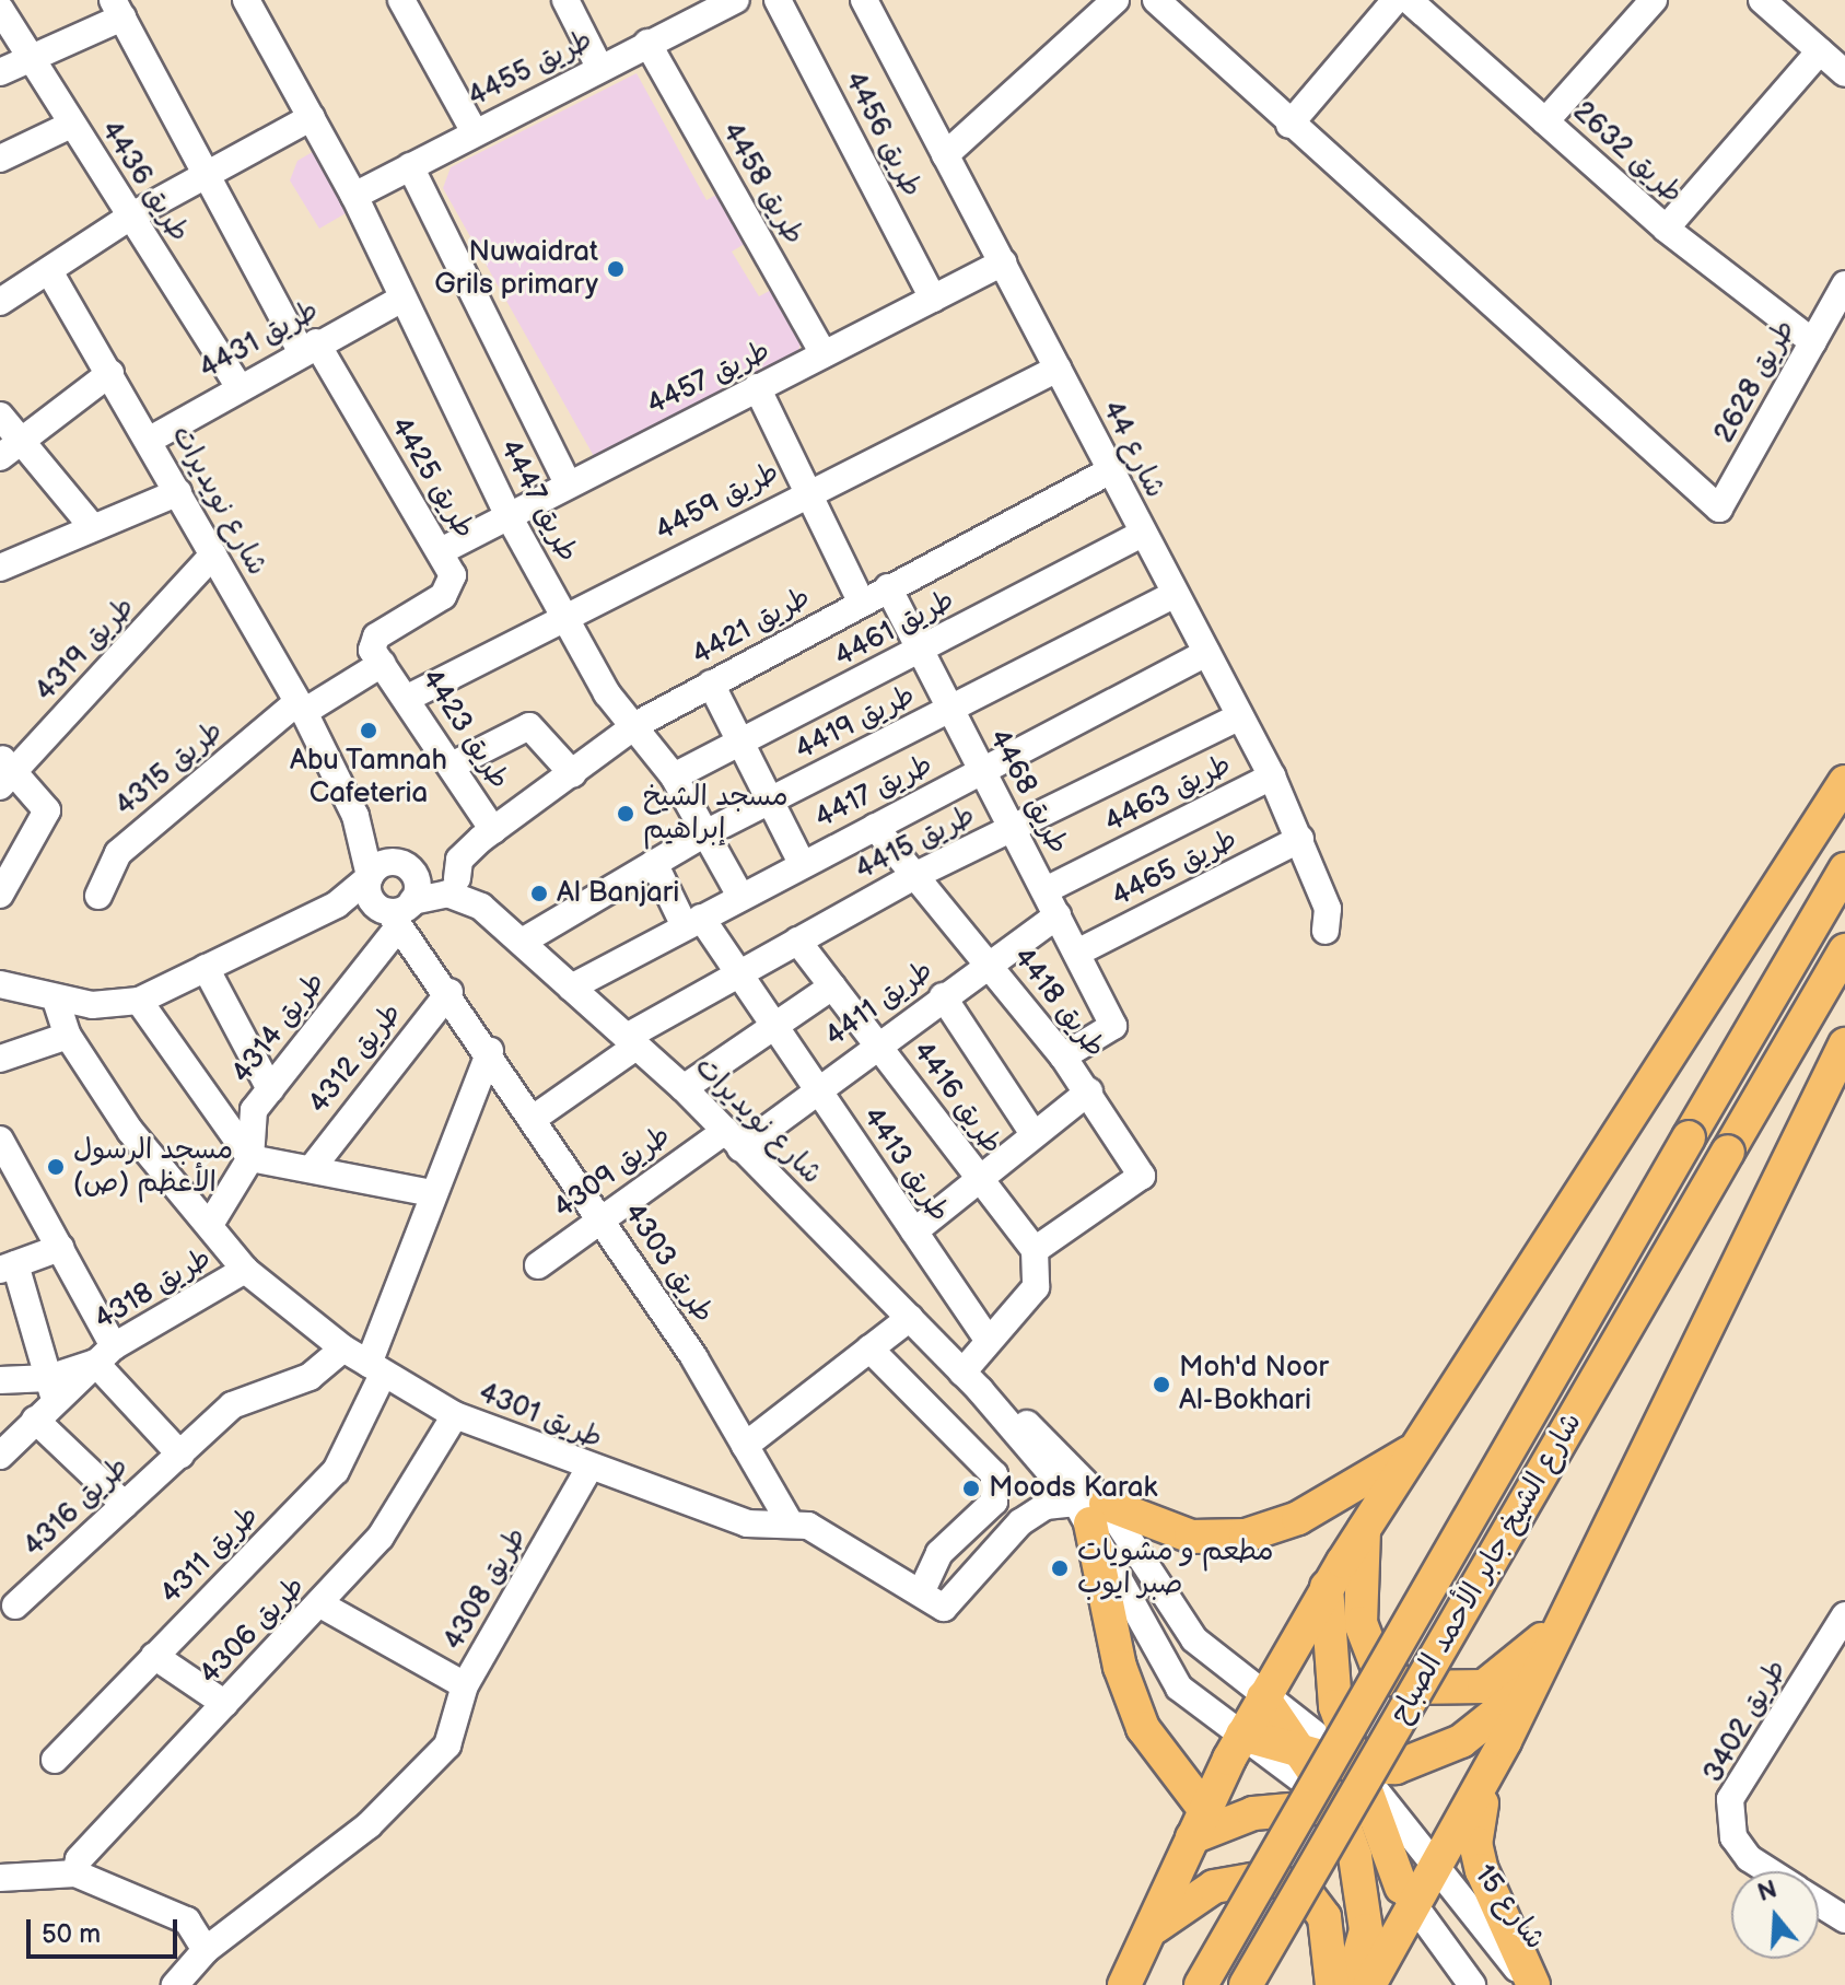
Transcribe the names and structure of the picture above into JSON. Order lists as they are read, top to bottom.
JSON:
{
  "streets": {
    "main road": ["شارع الشيخ جابر الأحمد الصباح"],
    "street": [
      "طريق 4455",
      "طريق 4456",
      "طريق 2632",
      "طريق 4436",
      "طريق 4458",
      "طريق 4431",
      "طريق 4457",
      "طريق 2628",
      "شارع 44",
      "طريق 4425",
      "شارع نويديرات",
      "طريق 4447",
      "طريق 4459",
      "طريق 4421",
      "طريق 4461",
      "طريق 4319",
      "طريق 4419",
      "طريق 4423",
      "طريق 4315",
      "طريق 4417",
      "طريق 4468",
      "طريق 4463",
      "طريق 4415",
      "طريق 4465",
      "طريق 4418",
      "طريق 4411",
      "طريق 4314",
      "طريق 4312",
      "طريق 4416",
      "طريق 4413",
      "طريق 4309",
      "طريق 4303",
      "طريق 4318",
      "طريق 4301",
      "طريق 4316",
      "طريق 4311",
      "طريق 4308",
      "طريق 4306",
      "طريق 3402",
      "شارع 15"
    ]
  },
  "crossings": [
    ["طريق 4455", "طريق 4458"],
    ["طريق 4455", "طريق 4447"],
    ["طريق 4456", "طريق 4457"],
    ["طريق 2632", "طريق 2628"],
    ["طريق 4436", "طريق 4431"],
    ["طريق 4458", "طريق 4457"],
    ["طريق 4431", "طريق 4425"],
    ["طريق 4431", "شارع نويديرات"],
    ["طريق 4431", "طريق 4447"],
    ["طريق 4457", "شارع 44"],
    ["طريق 4457", "طريق 4425"],
    ["طريق 4457", "طريق 4447"],
    ["شارع 44", "طريق 4459"],
    ["شارع 44", "طريق 4421"],
    ["شارع 44", "طريق 4461"],
    ["شارع 44", "طريق 4419"],
    ["شارع 44", "طريق 4417"],
    ["شارع 44", "طريق 4463"],
    ["شارع 44", "طريق 4415"],
    ["شارع 44", "طريق 4465"],
    ["طريق 4425", "طريق 4423"],
    ["طريق 4425", "طريق 4315"],
    ["شارع نويديرات", "طريق 4421"],
    ["شارع نويديرات", "طريق 4319"],
    ["شارع نويديرات", "طريق 4419"],
    ["شارع نويديرات", "طريق 4315"],
    ["شارع نويديرات", "طريق 4417"],
    ["شارع نويديرات", "طريق 4415"],
    ["شارع نويديرات", "طريق 4411"],
    ["شارع نويديرات", "طريق 4314"],
    ["شارع نويديرات", "طريق 4309"],
    ["شارع نويديرات", "طريق 4303"],
    ["شارع نويديرات", "طريق 4301"],
    ["طريق 4447", "طريق 4459"],
    ["طريق 4447", "طريق 4421"],
    ["طريق 4447", "طريق 4461"],
    ["طريق 4447", "طريق 4419"],
    ["طريق 4447", "طريق 4417"],
    ["طريق 4459", "طريق 4423"],
    ["طريق 4421", "طريق 4423"],
    ["طريق 4421", "طريق 4468"],
    ["طريق 4461", "طريق 4468"],
    ["طريق 4419", "طريق 4468"],
    ["طريق 4419", "طريق 4413"],
    ["طريق 4423", "طريق 4315"],
    ["طريق 4417", "طريق 4468"],
    ["طريق 4417", "طريق 4418"],
    ["طريق 4417", "طريق 4413"],
    ["طريق 4468", "طريق 4463"],
    ["طريق 4468", "طريق 4415"],
    ["طريق 4468", "طريق 4465"],
    ["طريق 4468", "طريق 4418"],
    ["طريق 4468", "طريق 4411"],
    ["طريق 4415", "طريق 4418"],
    ["طريق 4415", "طريق 4416"],
    ["طريق 4415", "طريق 4413"],
    ["طريق 4418", "طريق 4411"],
    ["طريق 4418", "طريق 4416"],
    ["طريق 4411", "طريق 4416"],
    ["طريق 4411", "طريق 4413"],
    ["طريق 4411", "طريق 4309"],
    ["طريق 4314", "طريق 4303"],
    ["طريق 4314", "طريق 4301"],
    ["طريق 4312", "طريق 4303"],
    ["طريق 4309", "طريق 4303"],
    ["طريق 4303", "طريق 4301"],
    ["طريق 4303", "طريق 4311"],
    ["طريق 4318", "طريق 4301"],
    ["طريق 4301", "طريق 4316"],
    ["طريق 4301", "طريق 4311"],
    ["طريق 4301", "طريق 4308"],
    ["طريق 4301", "طريق 4306"],
    ["طريق 4308", "طريق 4306"]
  ],
  "places": [
    "Nuwaidrat Grils primary",
    "Abu Tamnah Cafeteria",
    "مسجد الشيخ إبراهيم",
    "Al Banjari",
    "مسجد الرسول الأعظم (ص)",
    "Moh'd Noor Al-Bokhari",
    "Moods Karak",
    "مطعم و مشويات صبر ايوب"
  ],
  "scale_bar": "50 m",
  "north": "top"
}
